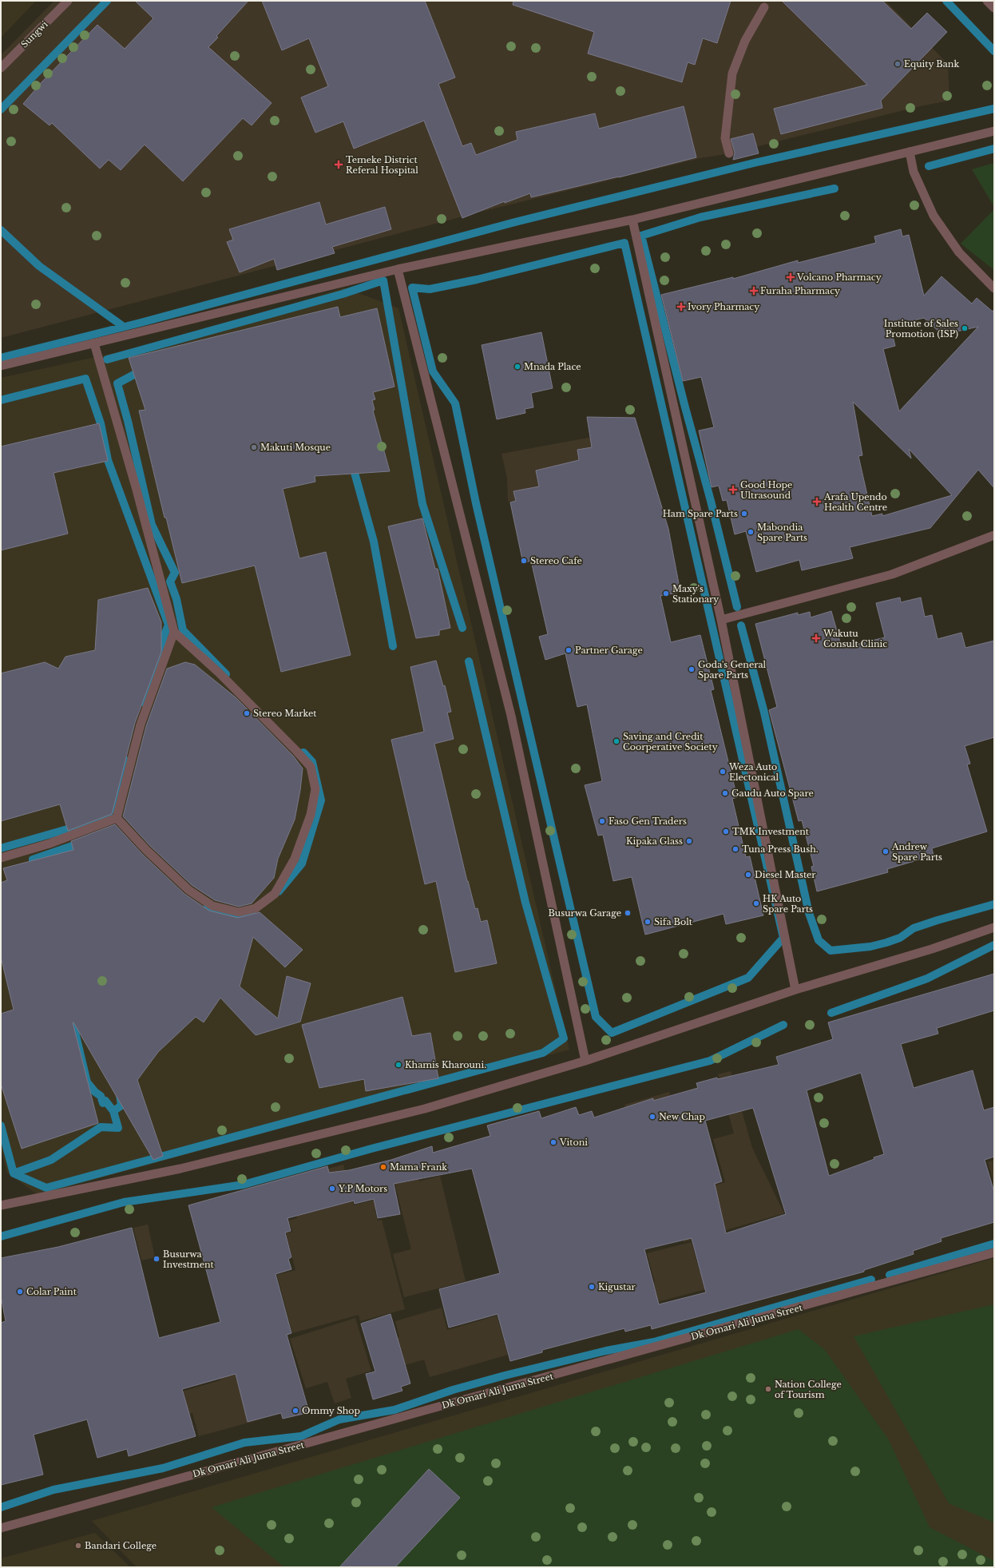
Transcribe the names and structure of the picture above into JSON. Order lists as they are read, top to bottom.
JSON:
{
  "streets": {
    "street": ["Sungwi", "Dk Omari Ali Juma Street"]
  },
  "places": {
    "other": [
      "Equity Bank",
      "Institute of Sales Promotion (ISP)",
      "Mnada Place",
      "Makuti Mosque",
      "Ham Spare Parts",
      "Mabondia Spare Parts",
      "Stereo Cafe",
      "Maxy's Stationary",
      "Partner Garage",
      "Goda's General Spare Parts",
      "Stereo Market",
      "Saving and Credit Coorperative Society",
      "Weza Auto Electonical",
      "Gaudu Auto Spare",
      "Faso Gen Traders",
      "TMK Investment",
      "Kipaka Glass",
      "Tuna Press Bush.",
      "Andrew Spare Parts",
      "Diesel Master",
      "HK Auto Spare Parts",
      "Busurwa Garage",
      "Sifa Bolt",
      "Khamis Kharouni.",
      "New Chap",
      "Vitoni",
      "Mama Frank",
      "Y.P Motors",
      "Busurwa Investment",
      "Kigustar",
      "Colar Paint",
      "Nation College of Tourism",
      "Ommy Shop",
      "Bandari College"
    ],
    "health": [
      "Temeke District Referal Hospital",
      "Volcano Pharmacy",
      "Furaha Pharmacy",
      "Ivory Pharmacy",
      "Good Hope Ultrasound",
      "Arafa Upendo Health Centre",
      "Wakutu Consult Clinic"
    ]
  }
}
